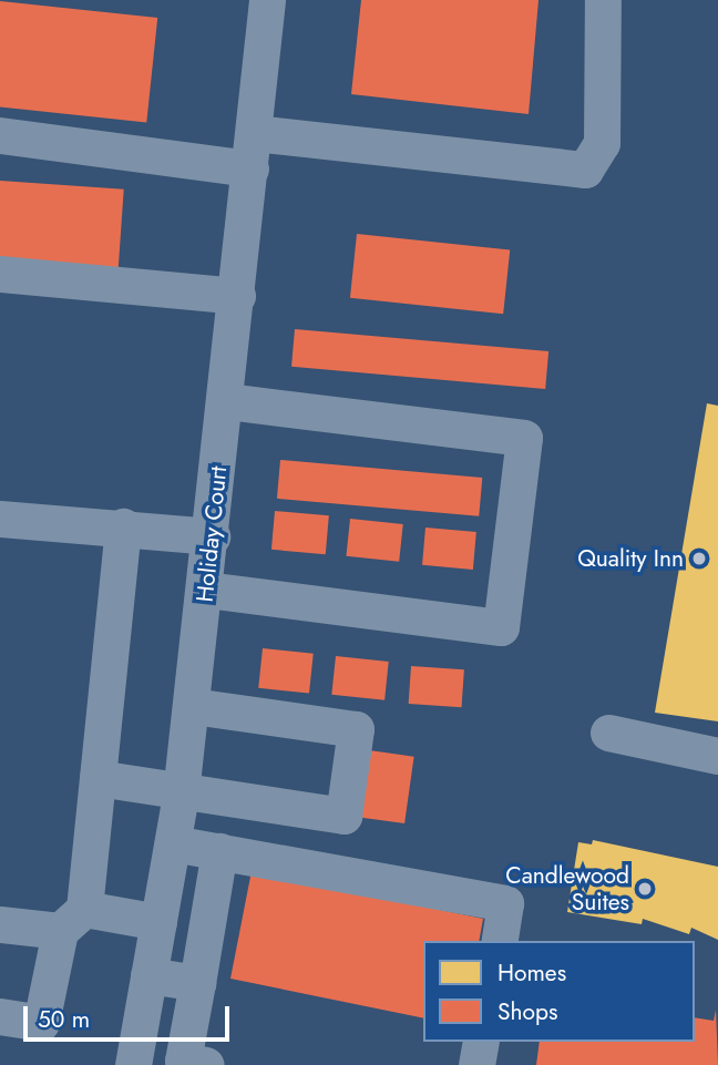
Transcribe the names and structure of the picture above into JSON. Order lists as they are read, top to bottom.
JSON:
{
  "streets": {
    "street": ["Holiday Court"]
  },
  "places": ["Quality Inn", "Candlewood Suites"],
  "legend": ["Homes", "Shops"],
  "scale_bar": "50 m"
}
